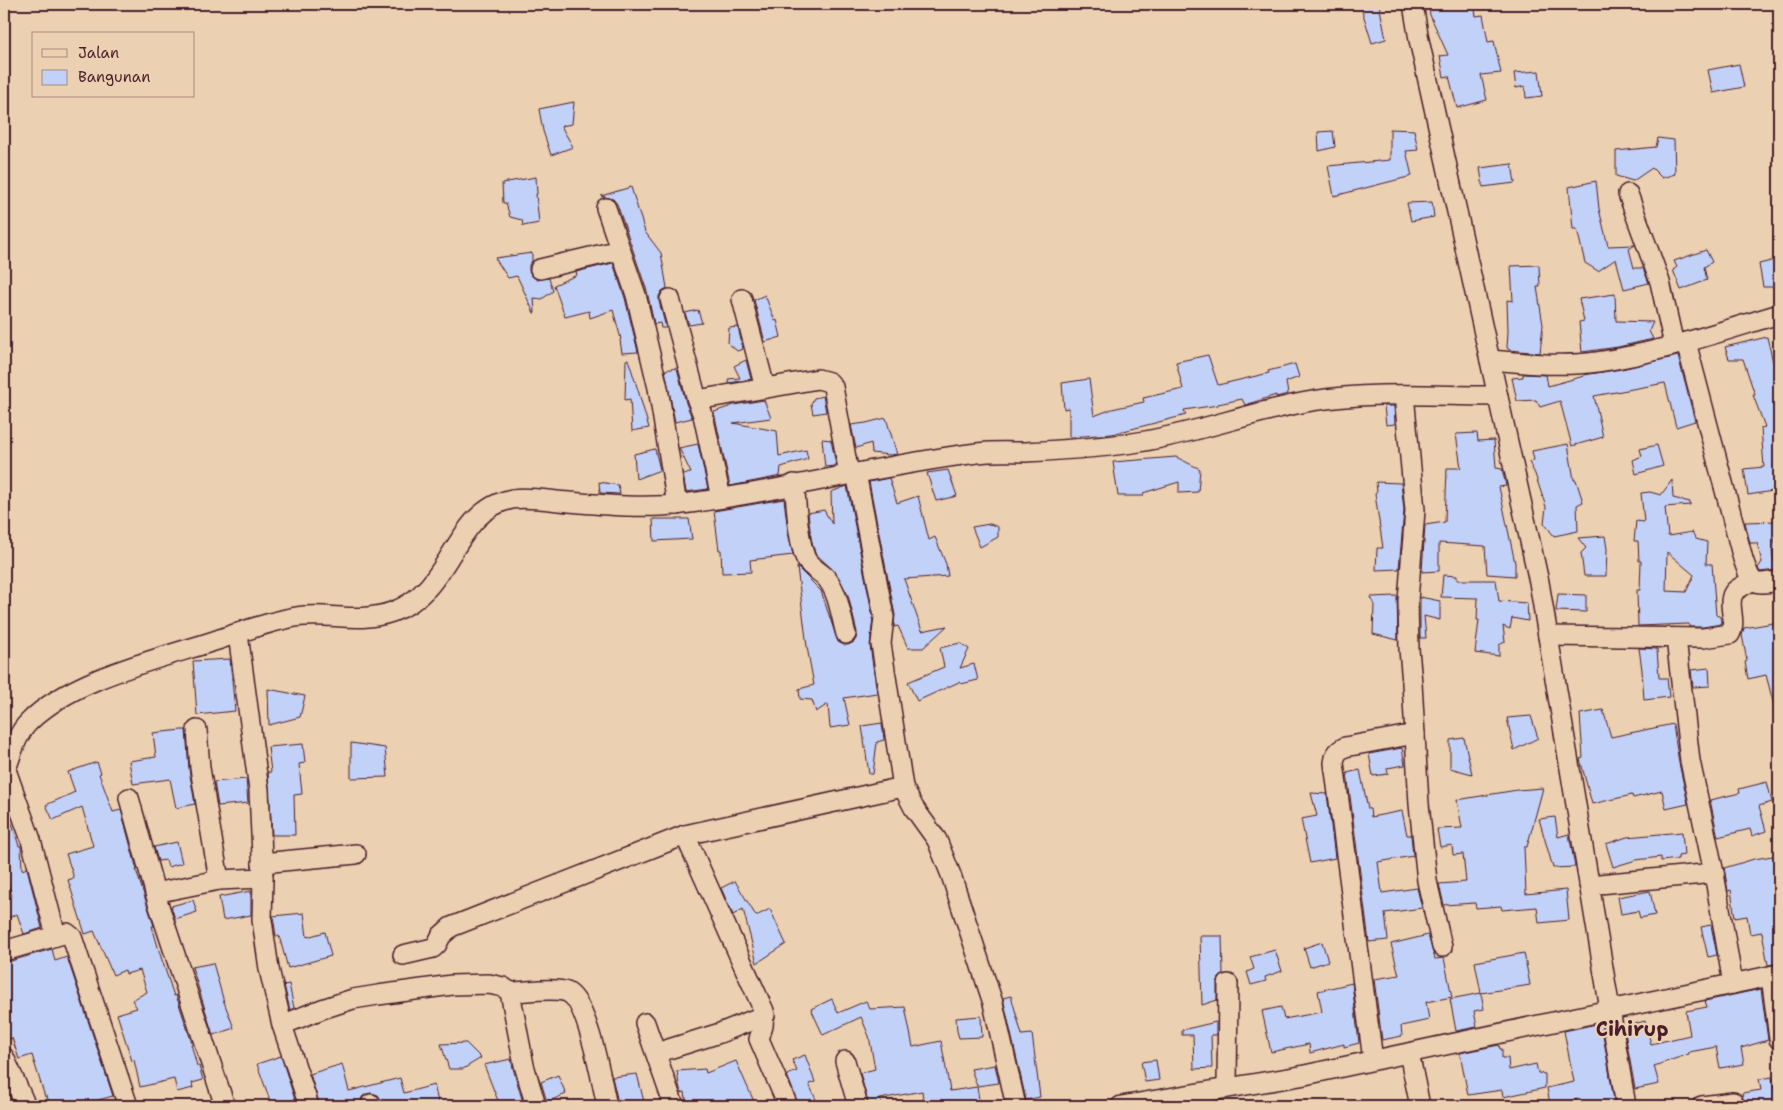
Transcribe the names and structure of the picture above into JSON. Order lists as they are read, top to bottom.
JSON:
{
  "districts": ["Cihirup"],
  "legend": ["Jalan", "Bangunan"]
}
